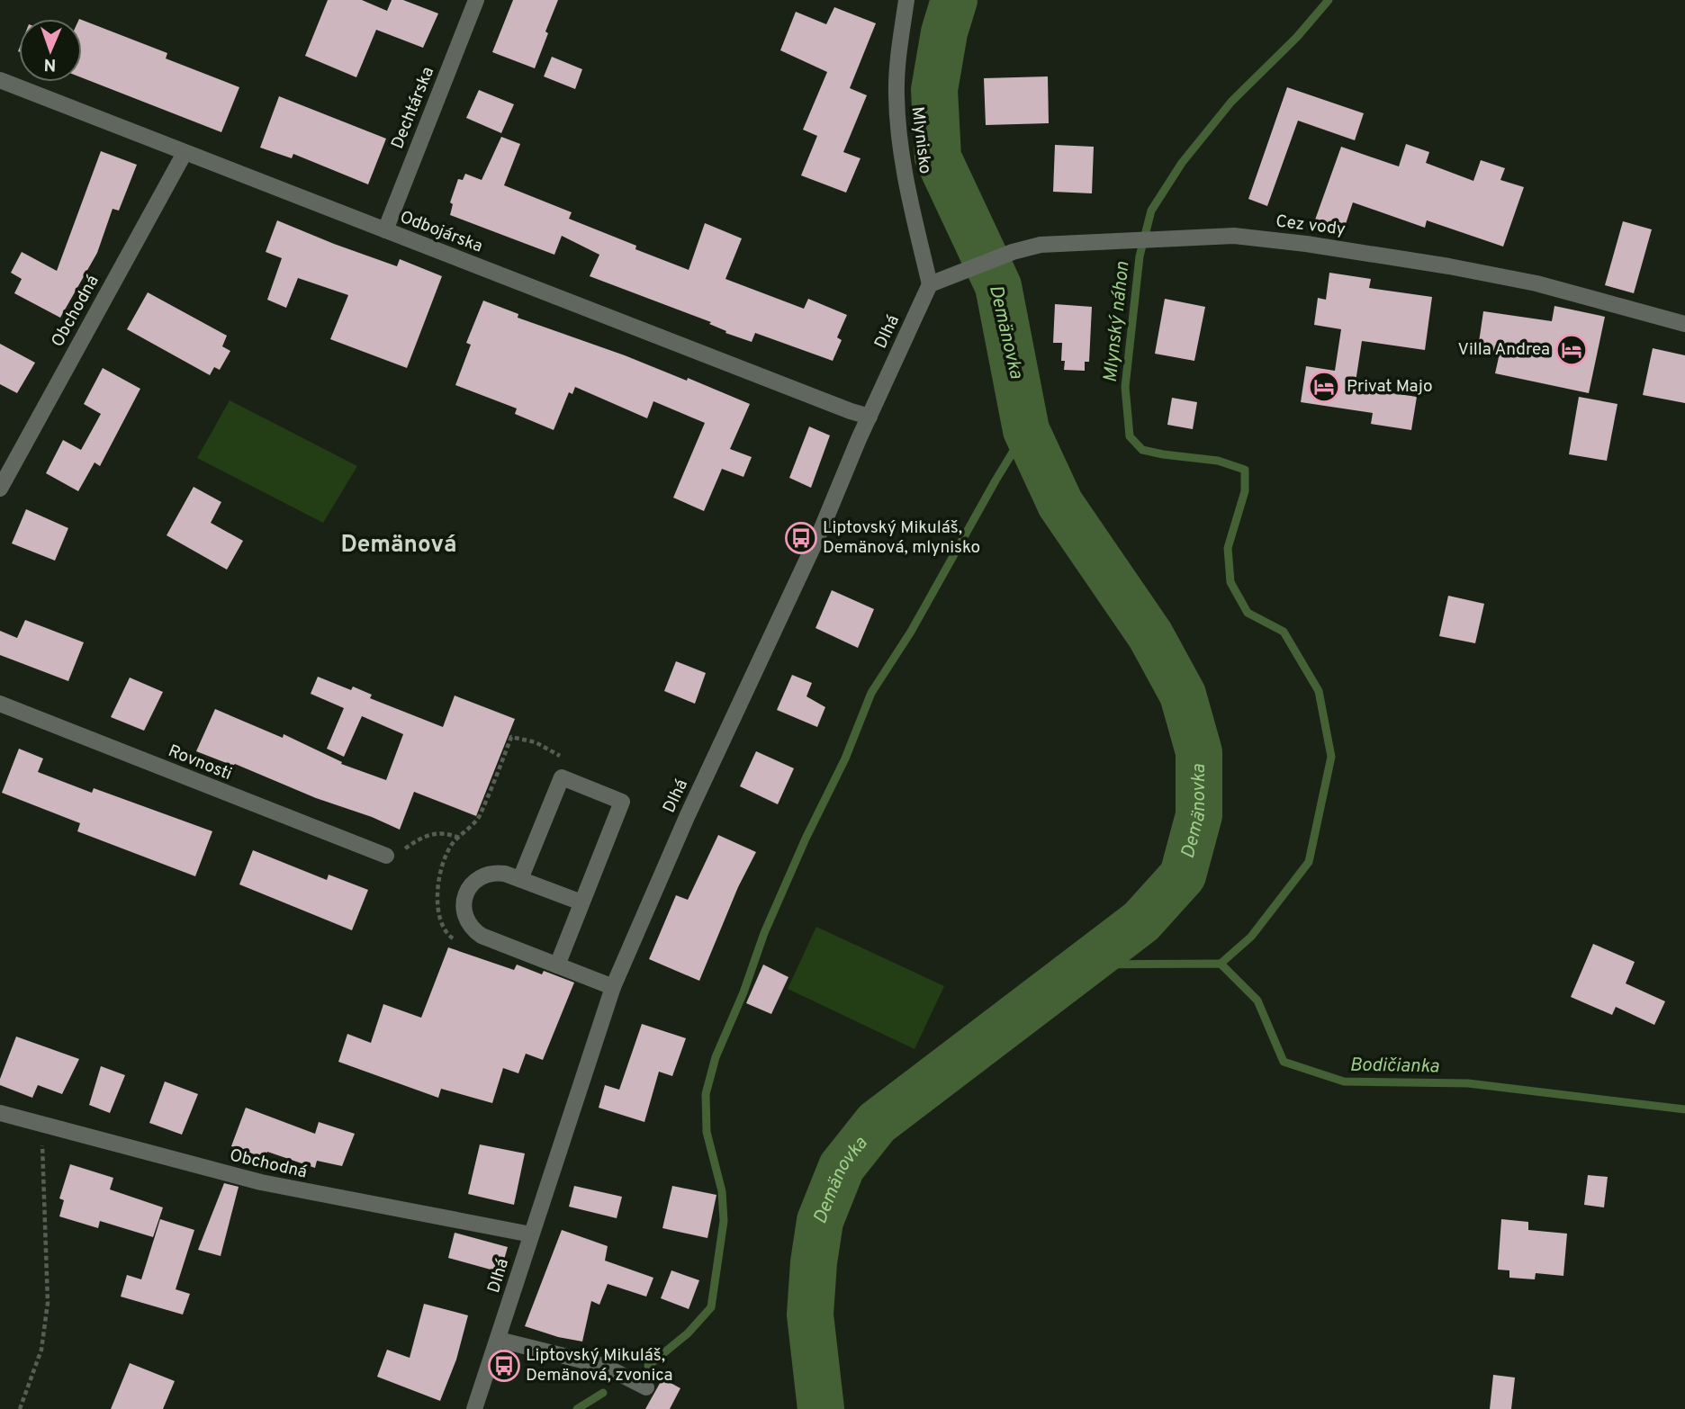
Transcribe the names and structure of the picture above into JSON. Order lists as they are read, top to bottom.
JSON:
{
  "streets": {
    "street": [
      "Dechtárska",
      "Mlynisko",
      "Cez vody",
      "Odbojárska",
      "Obchodná",
      "Dlhá",
      "Rovnosti"
    ]
  },
  "crossings": [
    ["Dechtárska", "Odbojárska"],
    ["Mlynisko", "Cez vody"],
    ["Mlynisko", "Dlhá"],
    ["Cez vody", "Dlhá"],
    ["Odbojárska", "Obchodná"],
    ["Odbojárska", "Dlhá"],
    ["Obchodná", "Dlhá"]
  ],
  "districts": ["Demänová"],
  "water": ["Mlynský náhon", "Demänovka", "Bodičianka"],
  "places": {
    "hotel": ["Villa Andrea", "Privat Majo"],
    "bus stop": ["Liptovský Mikuláš, Demänová, mlynisko", "Liptovský Mikuláš, Demänová, zvonica"]
  },
  "north": "bottom"
}
